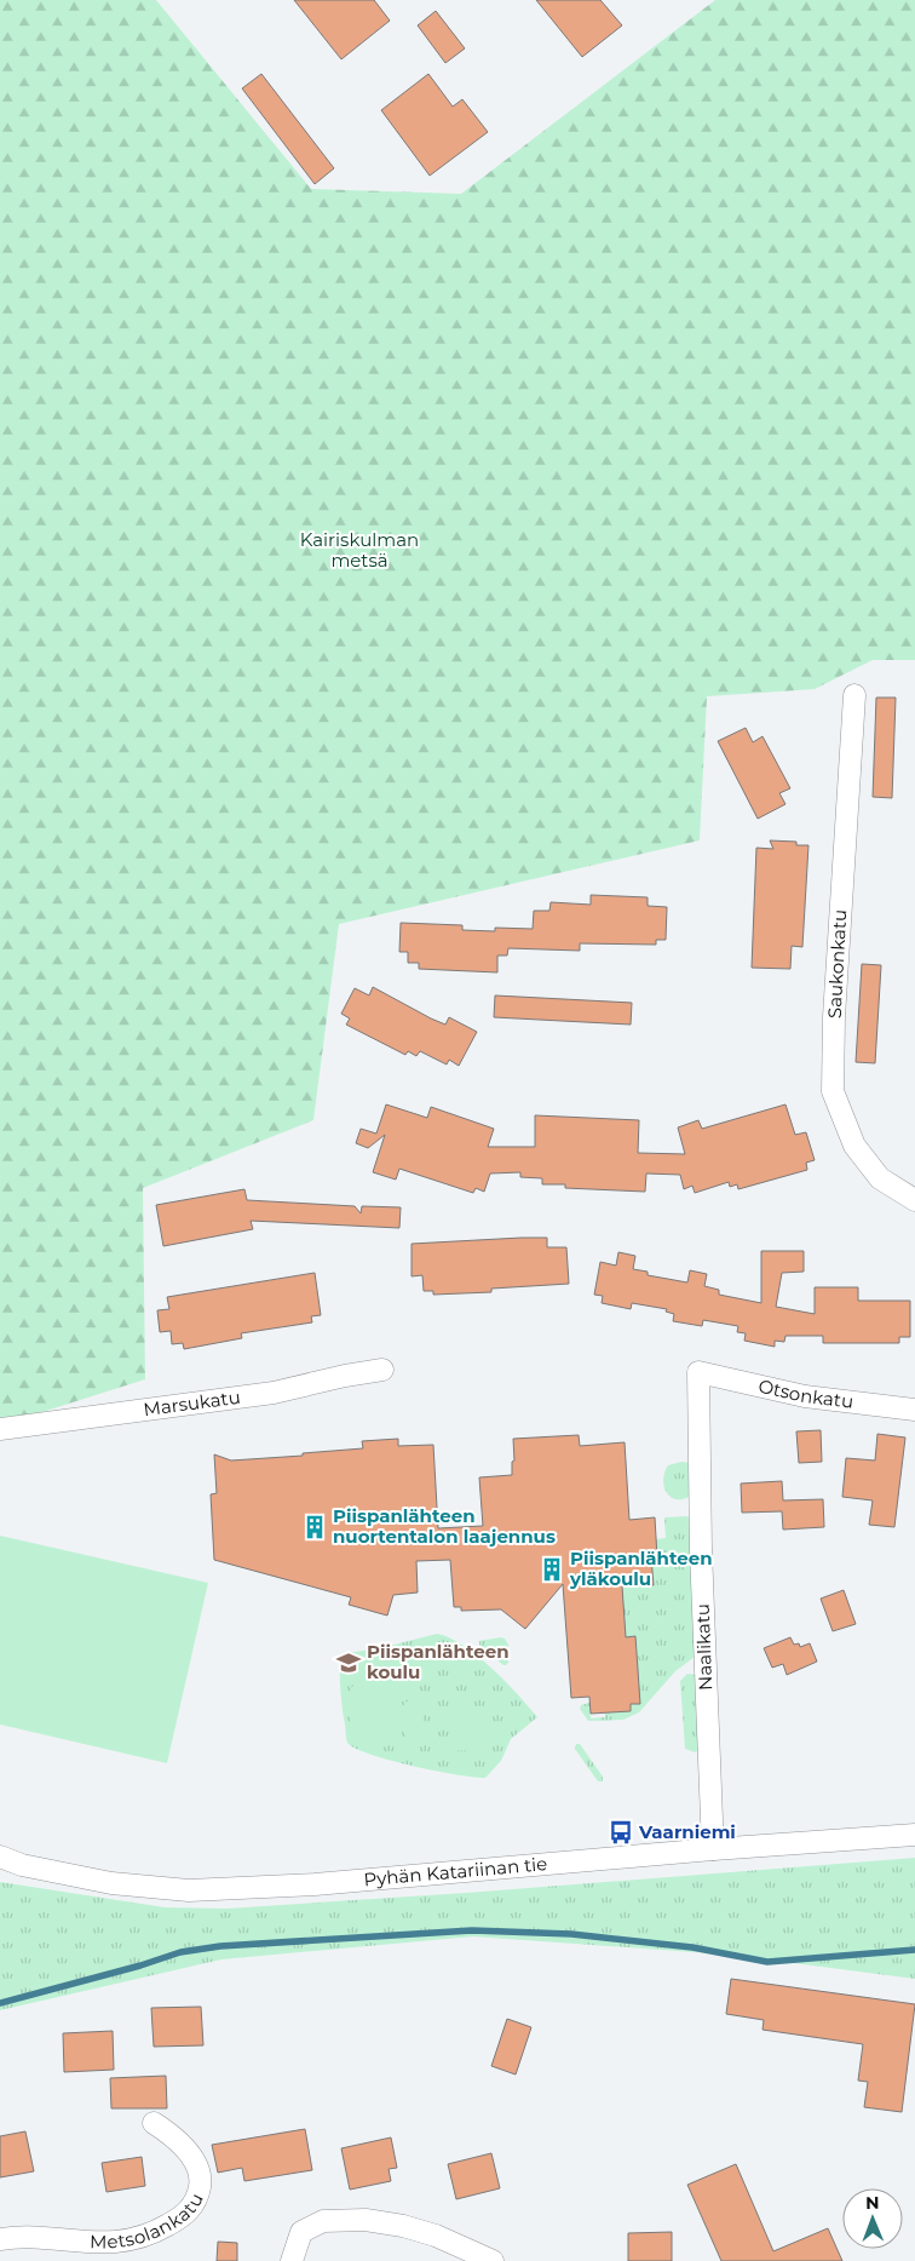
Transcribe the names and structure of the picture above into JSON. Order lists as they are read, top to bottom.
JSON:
{
  "streets": {
    "street": [
      "Saukonkatu",
      "Otsonkatu",
      "Marsukatu",
      "Naalikatu",
      "Pyhän Katariinan tie",
      "Metsolankatu"
    ]
  },
  "crossings": [
    ["Otsonkatu", "Naalikatu"],
    ["Naalikatu", "Pyhän Katariinan tie"]
  ],
  "parks": ["Kairiskulman metsä"],
  "places": {
    "building": ["Piispanlähteen nuortentalon laajennus", "Piispanlähteen yläkoulu"],
    "school or university": ["Piispanlähteen koulu"],
    "bus stop": ["Vaarniemi"]
  },
  "north": "top"
}
